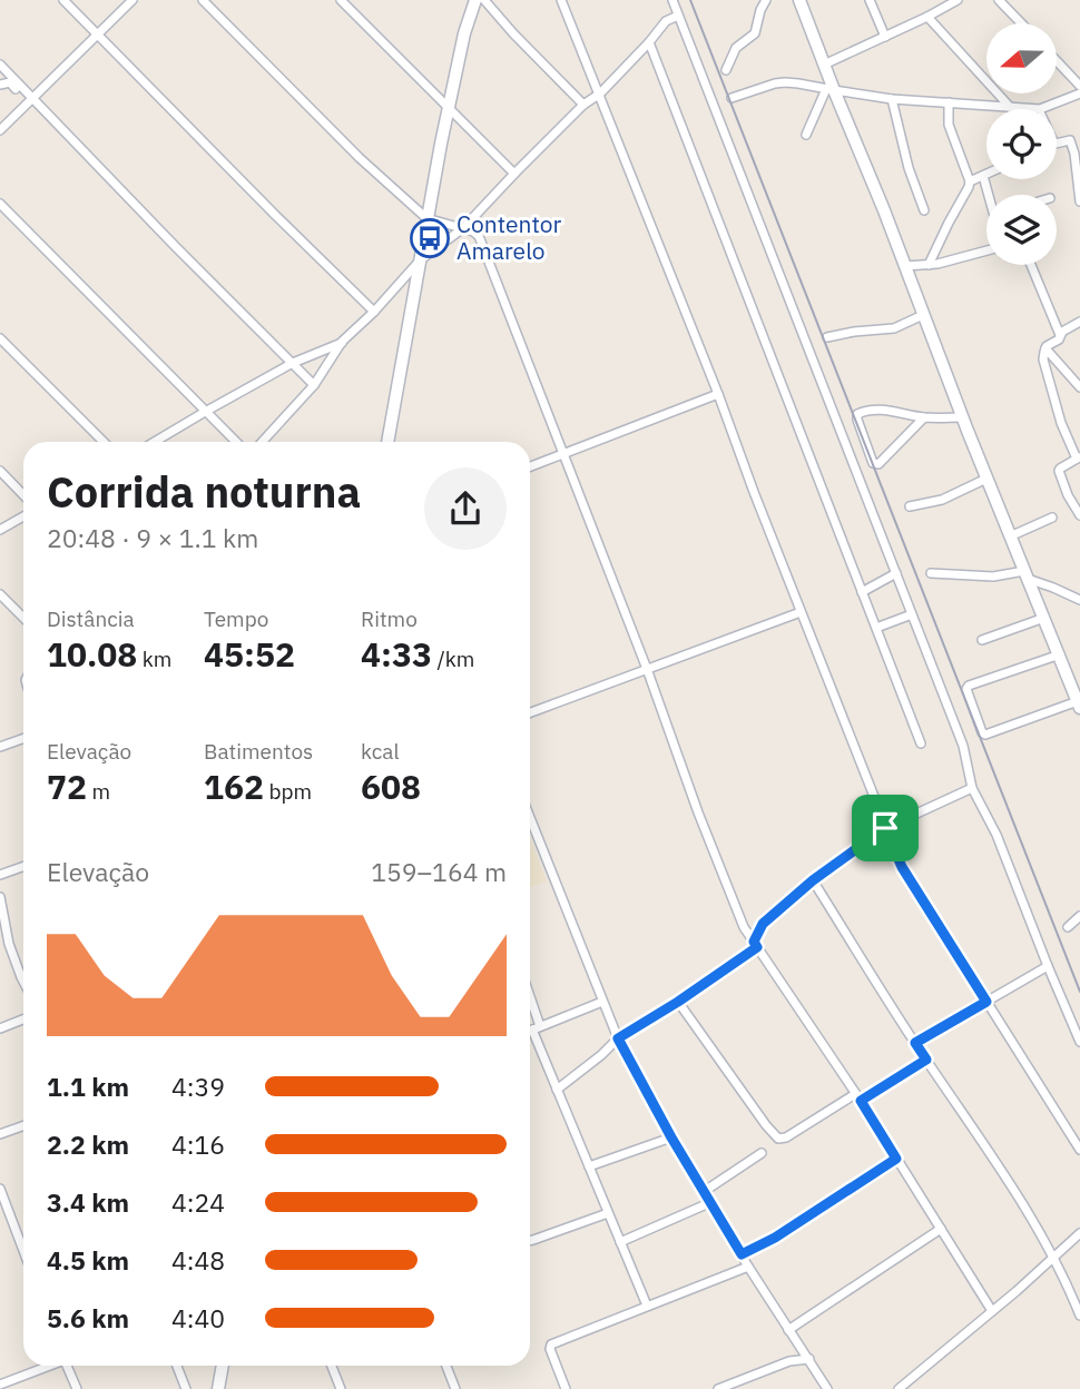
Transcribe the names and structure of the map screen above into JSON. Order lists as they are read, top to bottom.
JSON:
{
  "places": {
    "bus stop": ["Contentor Amarelo"]
  },
  "north": "left",
  "page": {
    "heading": ["Corrida noturna", "20:48 · 9 × 1.1 km"],
    "stats": [
      ["Distância", "10.08 km"],
      ["Tempo", "45:52"],
      ["Ritmo", "4:33 /km"],
      ["Elevação", "72 m"],
      ["Batimentos", "162 bpm"],
      ["kcal", "608"]
    ],
    "chart": ["Elevação", "159–164 m"],
    "list": [
      {
        "name": "1.1 km",
        "note": "4:39"
      },
      {
        "name": "2.2 km",
        "note": "4:16"
      },
      {
        "name": "3.4 km",
        "note": "4:24"
      },
      {
        "name": "4.5 km",
        "note": "4:48"
      },
      {
        "name": "5.6 km",
        "note": "4:40"
      }
    ]
  }
}
